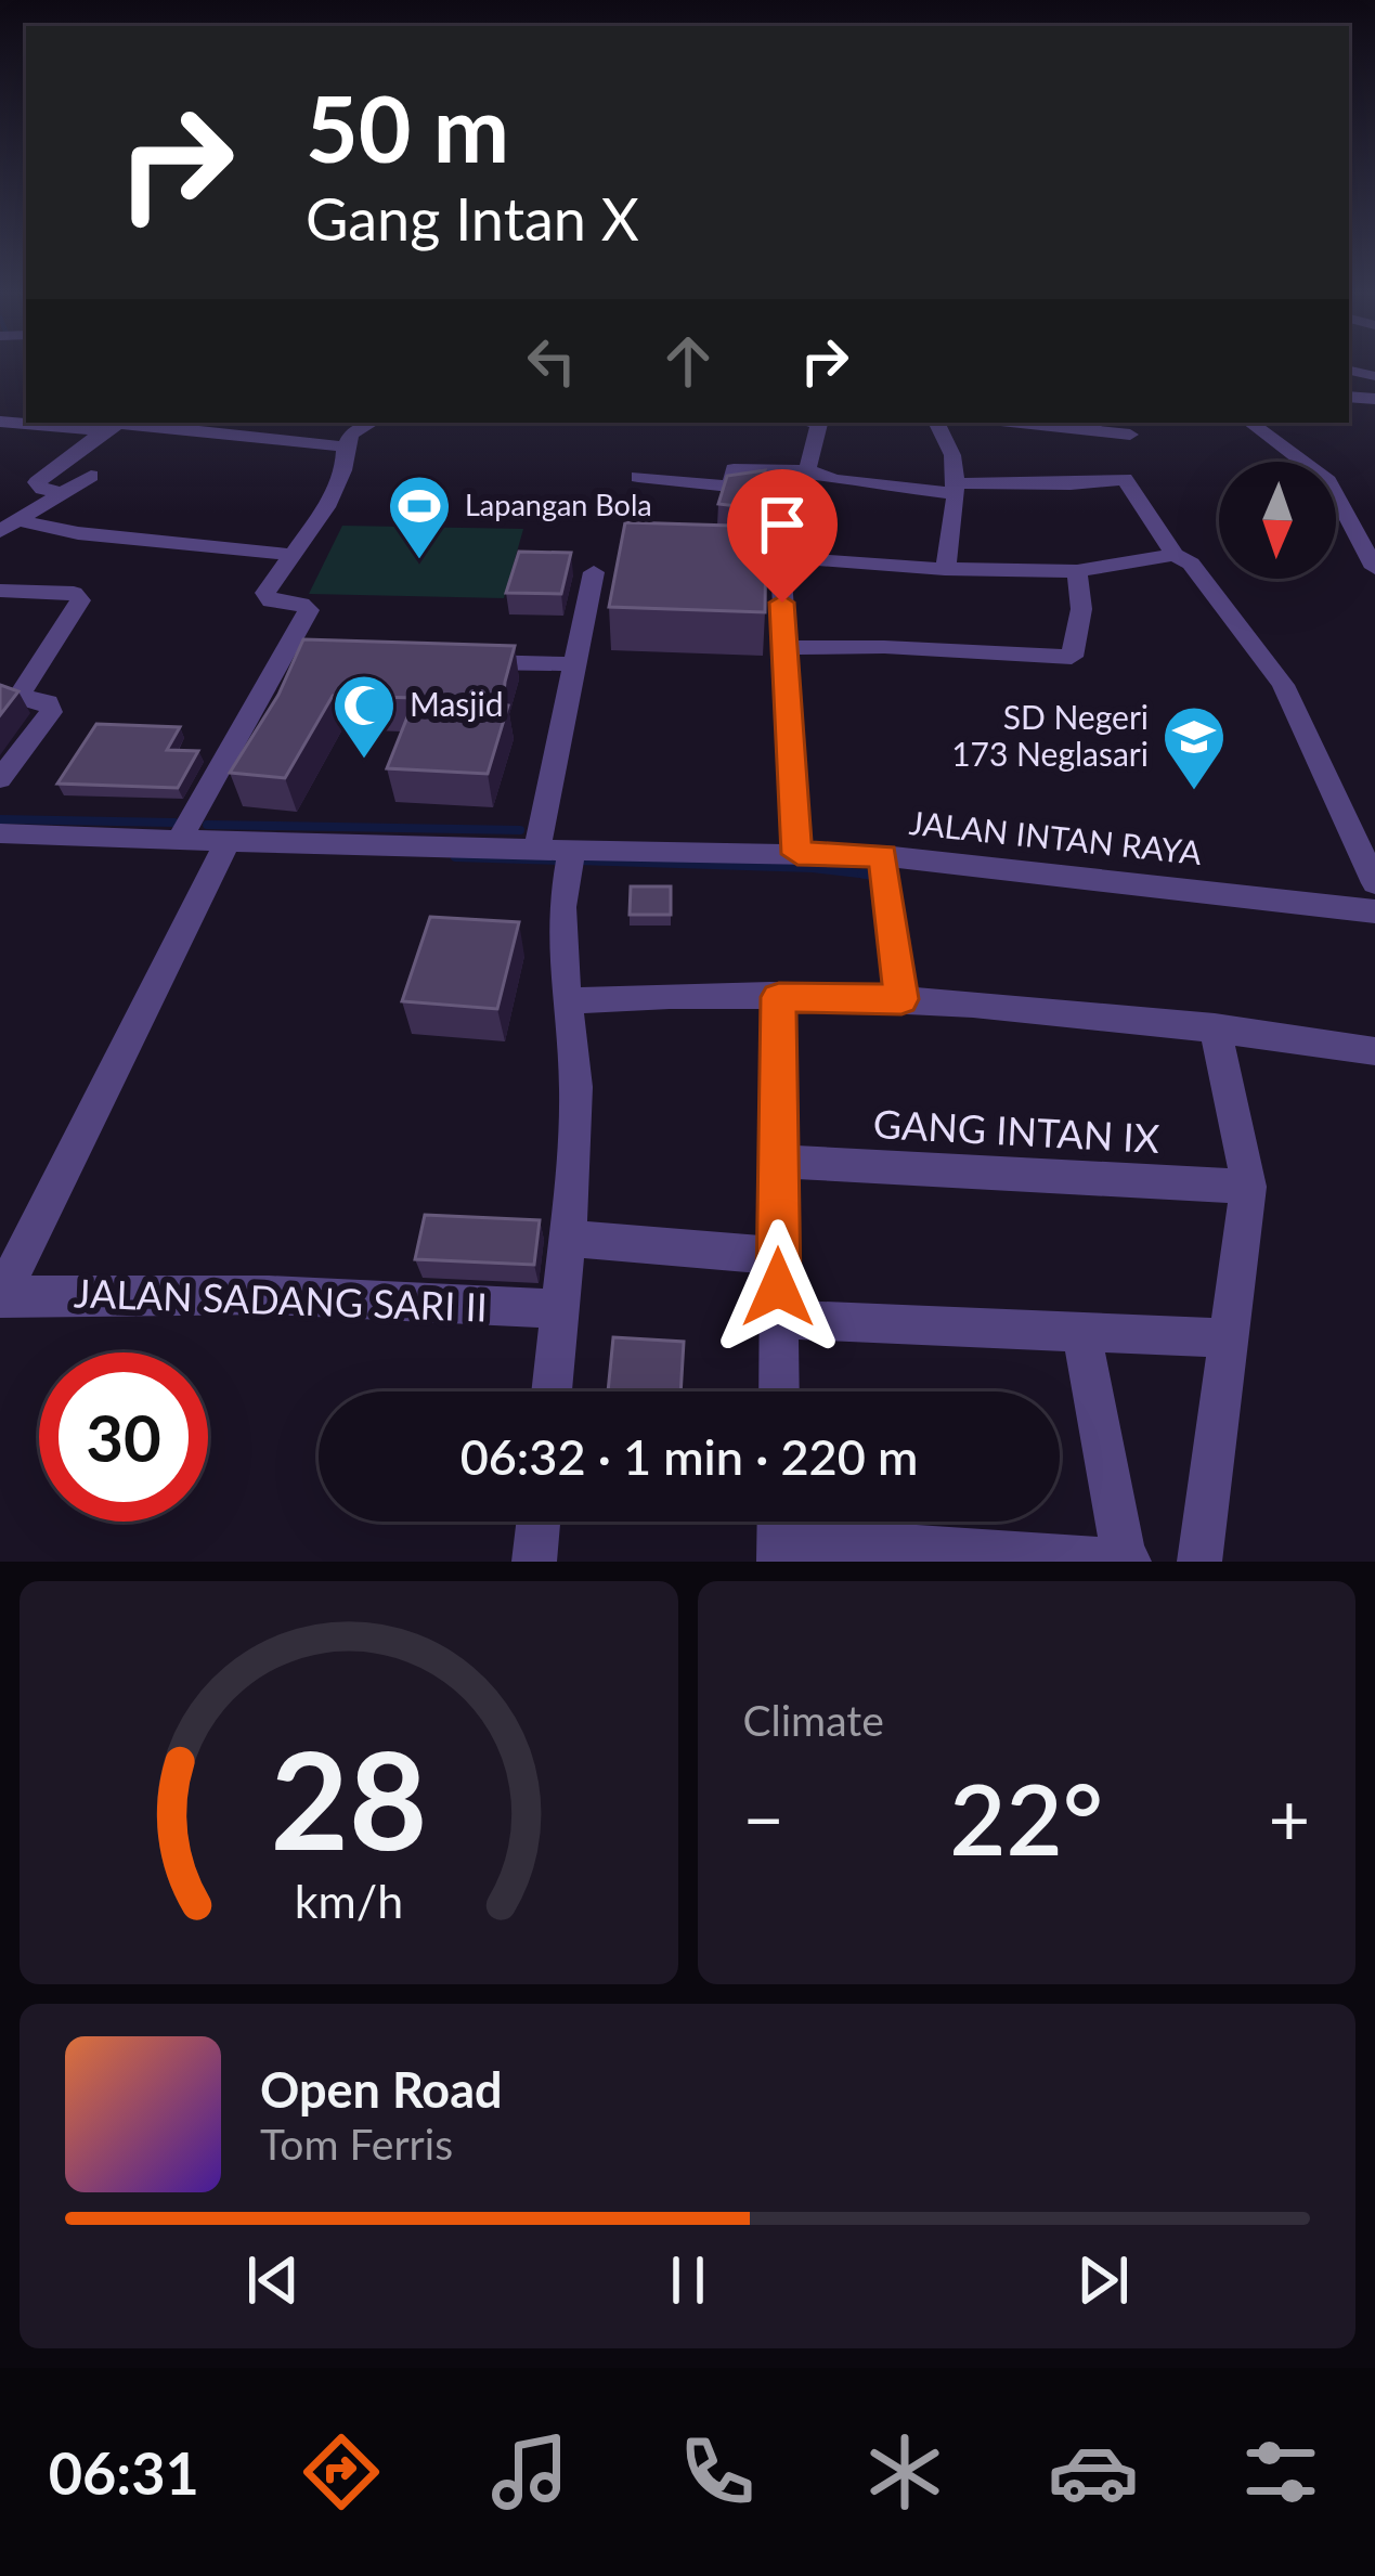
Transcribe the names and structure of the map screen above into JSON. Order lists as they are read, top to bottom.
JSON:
{
  "streets": {
    "street": ["JALAN INTAN RAYA", "GANG INTAN IX", "JALAN SADANG SARI II"]
  },
  "places": {
    "sports": ["Lapangan Bola"],
    "mosque": ["Masjid"],
    "school or university": ["SD Negeri 173 Neglasari"]
  },
  "north": "bottom",
  "page": {
    "turn": ["50 m", "Gang Intan X"],
    "limit": "30",
    "trip": "06:32 · 1 min · 220 m",
    "tile": "Climate",
    "heat": ["−", "22°", "+"],
    "song": ["Open Road", "Tom Ferris"],
    "tabs": "06:31",
    "gauge": ["28", "km/h"]
  }
}
